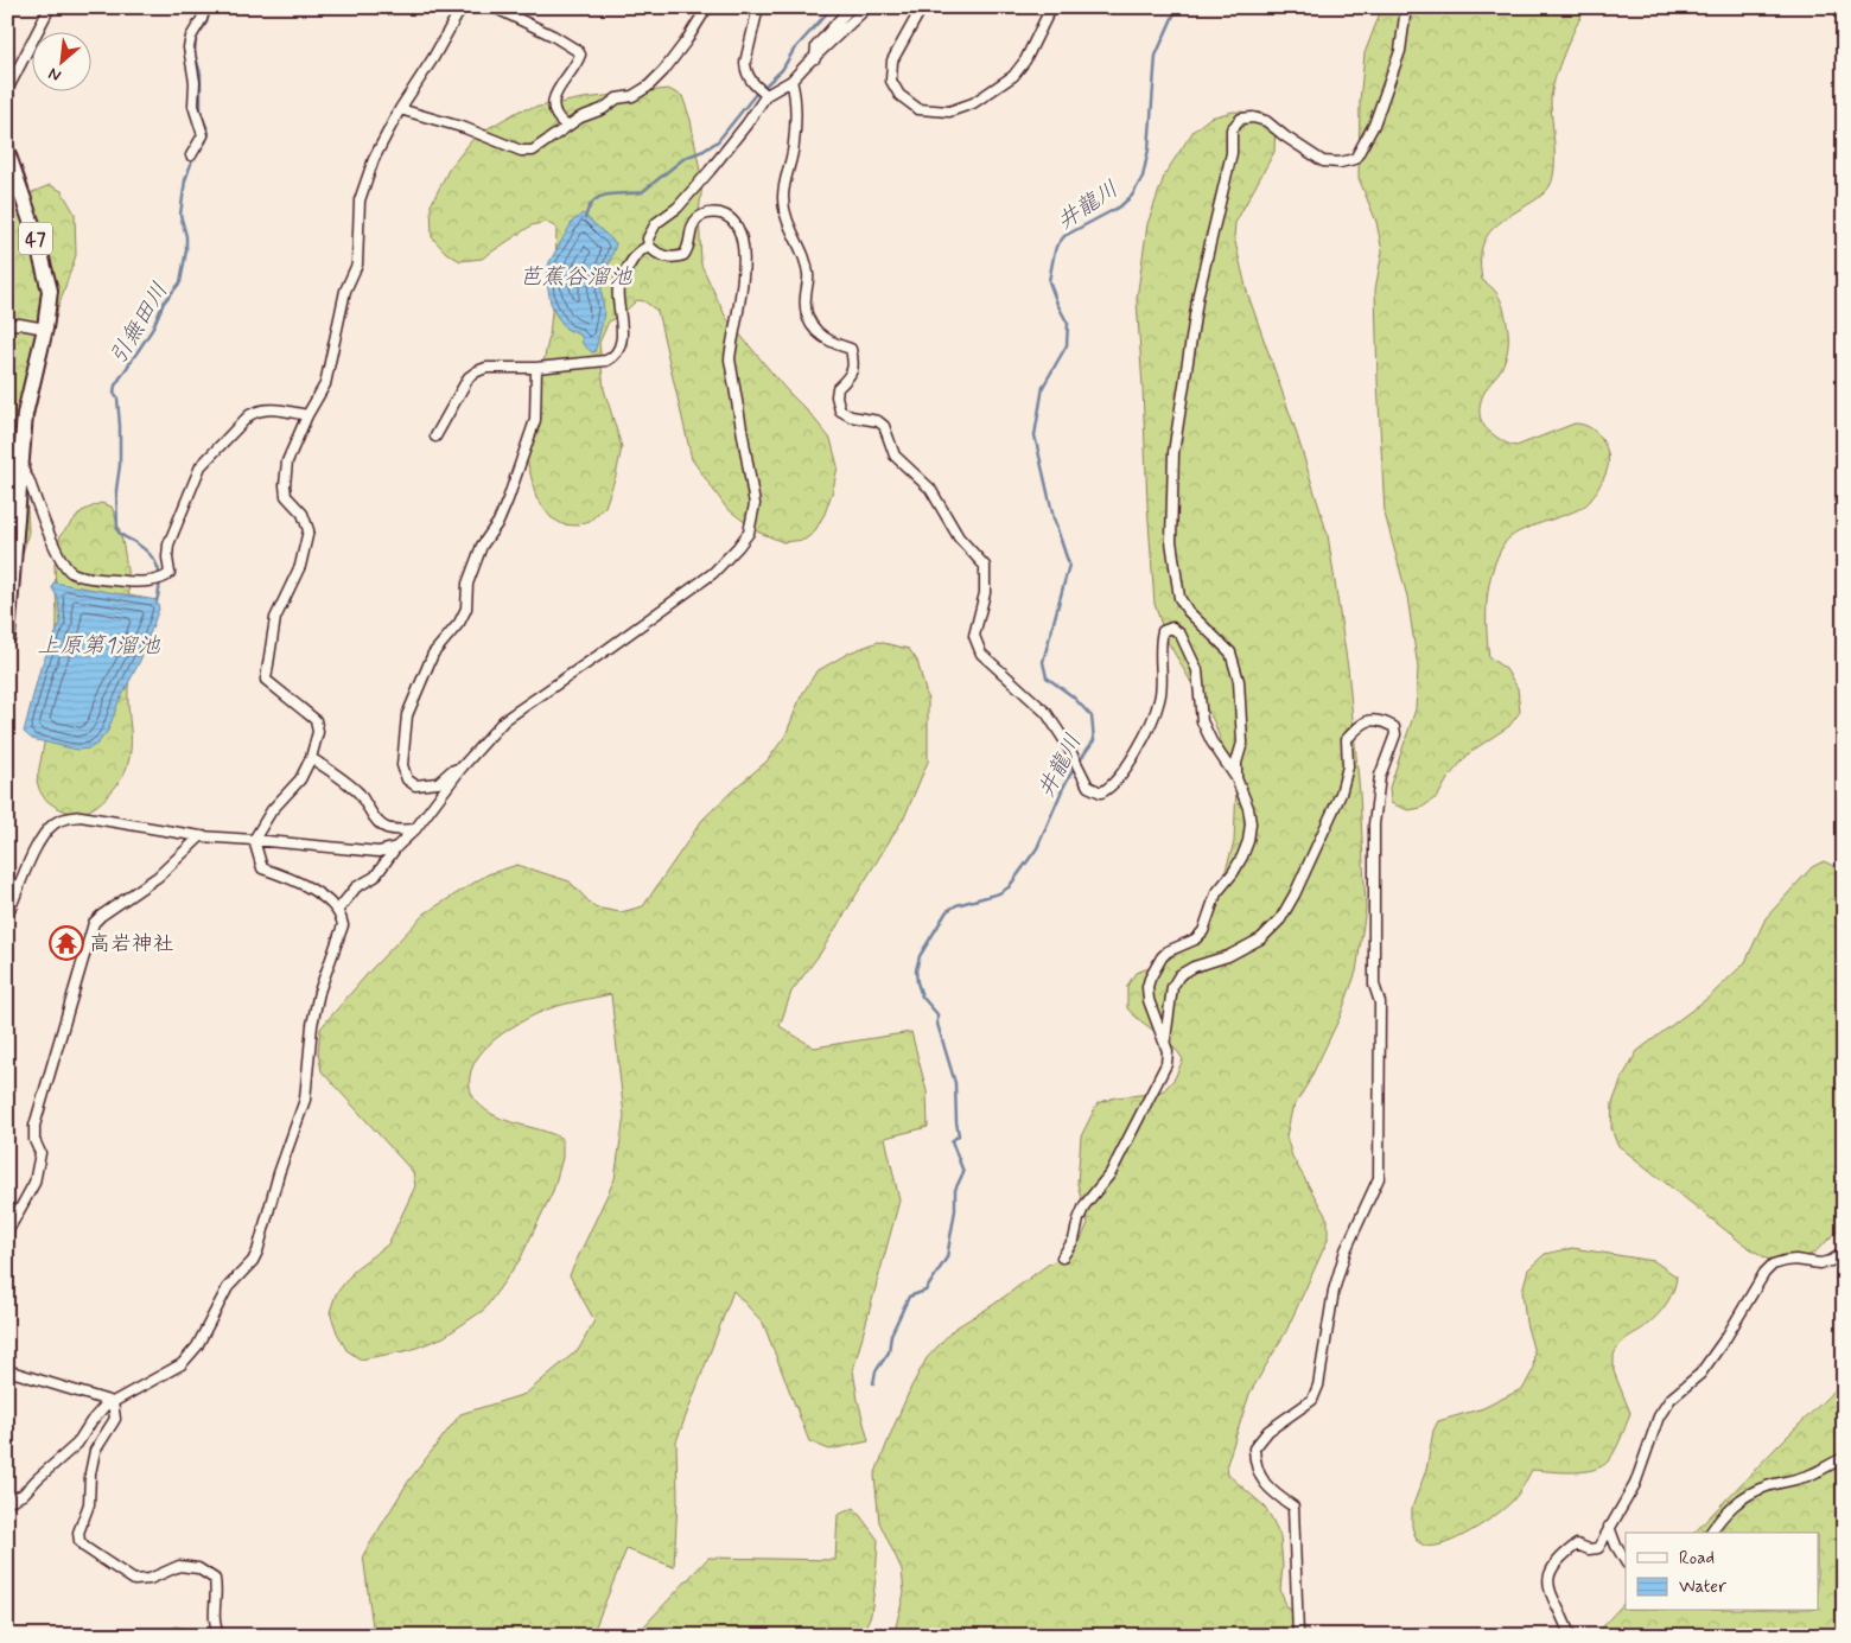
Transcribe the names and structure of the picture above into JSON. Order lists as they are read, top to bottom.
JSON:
{
  "streets": {
    "main road": ["47"]
  },
  "water": [
    "井龍川",
    "芭蕉谷溜池",
    "引無田川",
    "上原第1溜池"
  ],
  "places": {
    "temple": ["高岩神社"]
  },
  "legend": ["Road", "Water"],
  "north": "bottom left"
}
